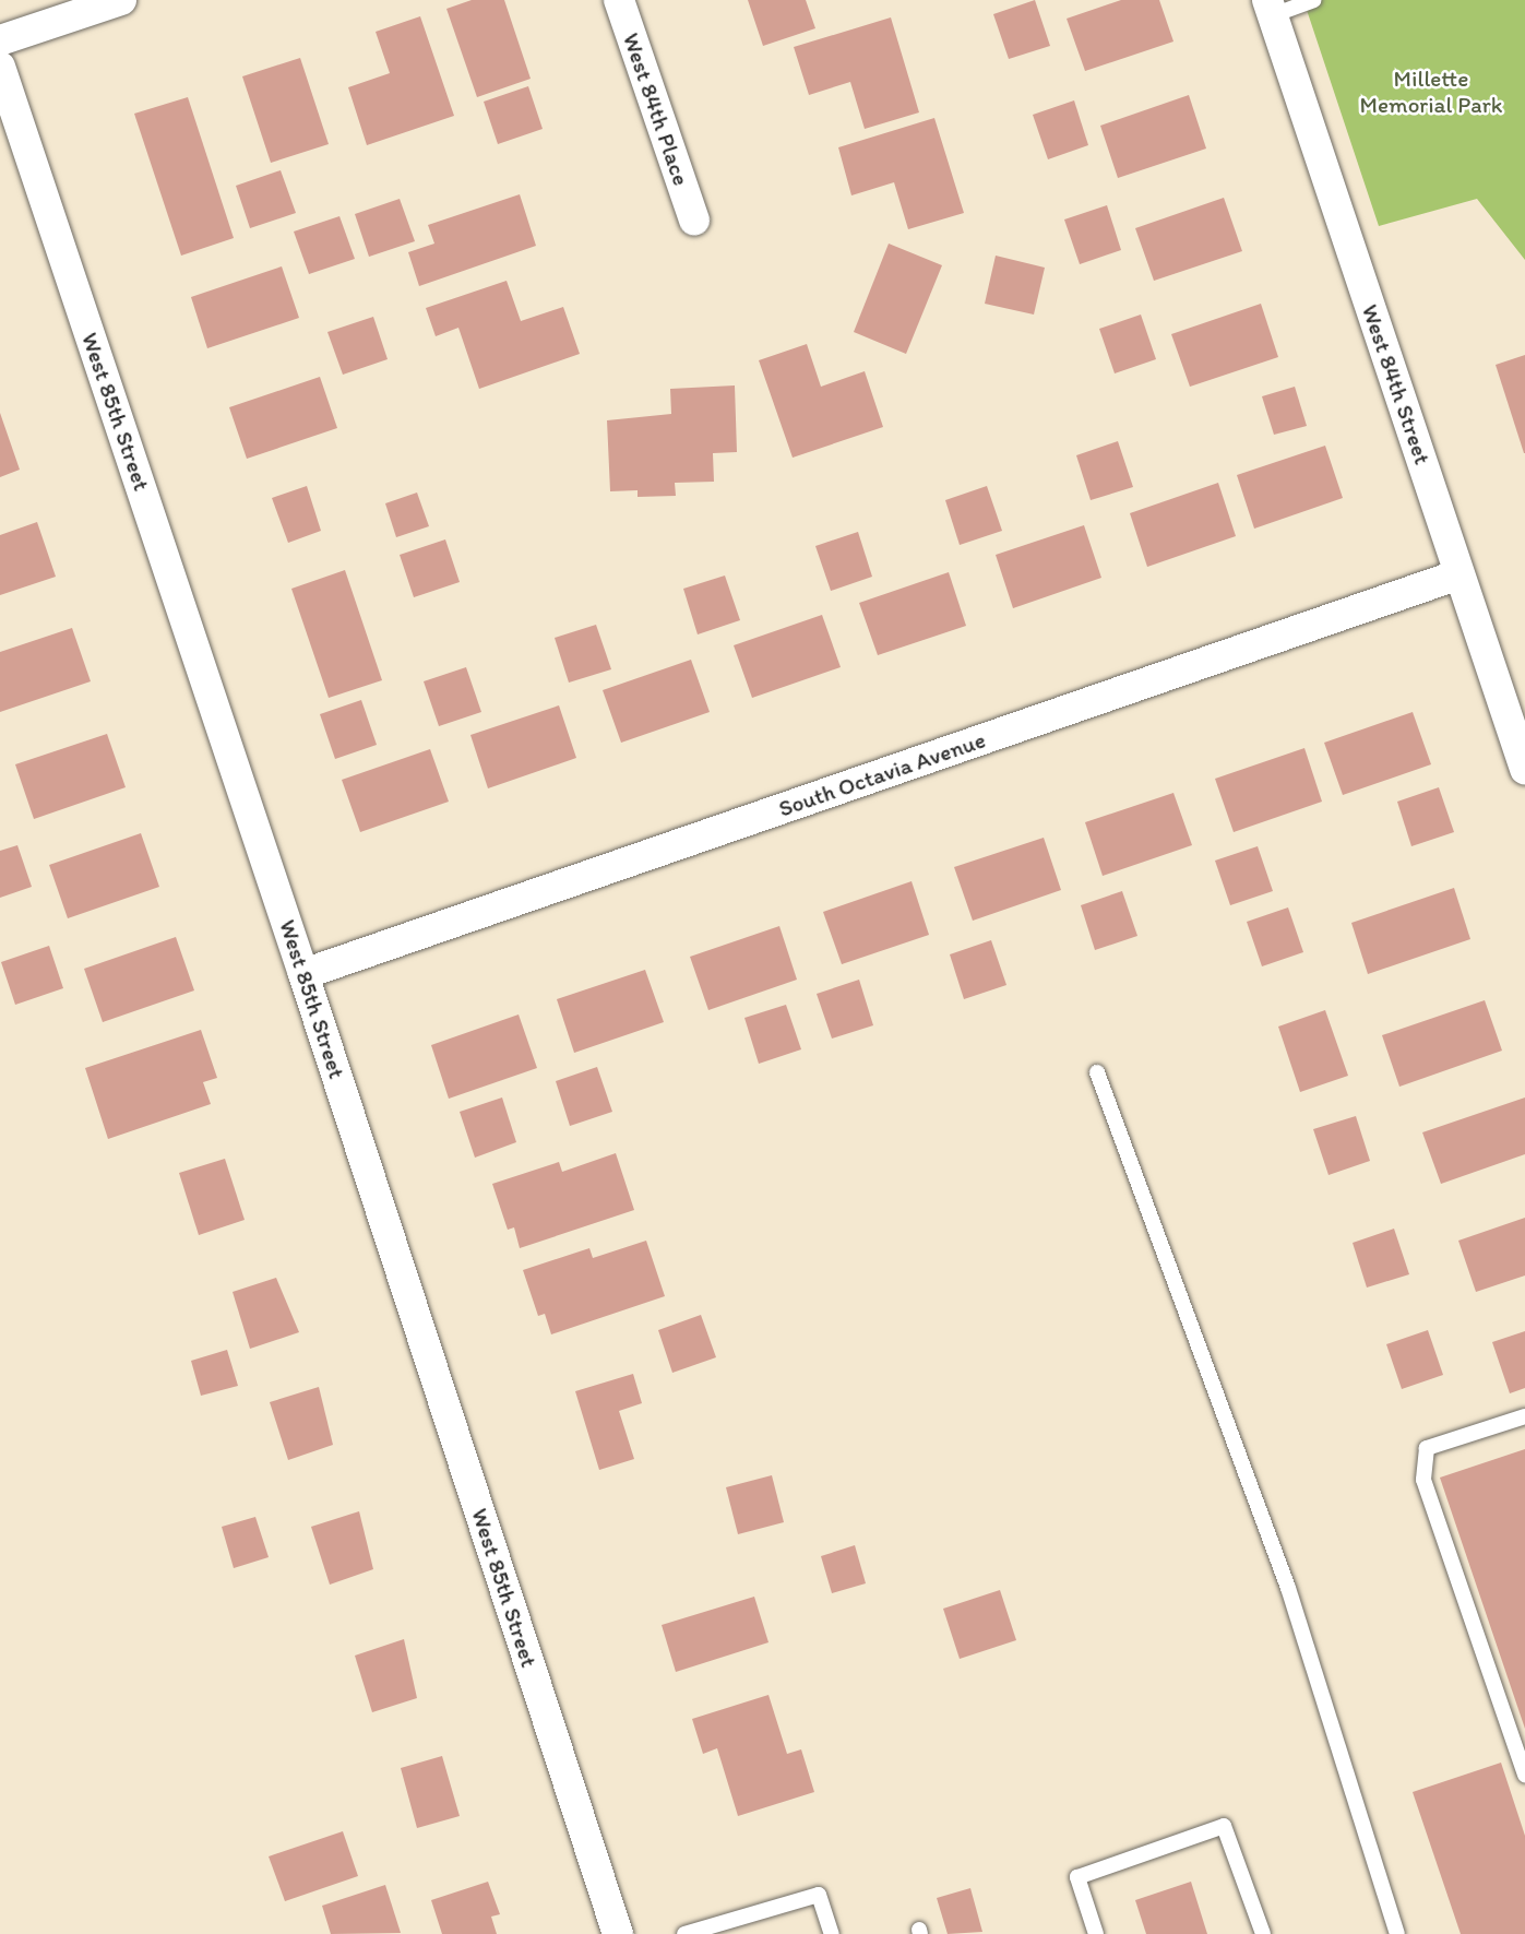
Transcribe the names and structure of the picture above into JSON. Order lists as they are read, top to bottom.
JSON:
{
  "streets": {
    "street": [
      "West 84th Place",
      "West 84th Street",
      "West 85th Street",
      "South Octavia Avenue"
    ]
  },
  "crossings": [
    ["West 84th Street", "South Octavia Avenue"],
    ["West 85th Street", "South Octavia Avenue"]
  ],
  "parks": ["Millette Memorial Park"]
}
